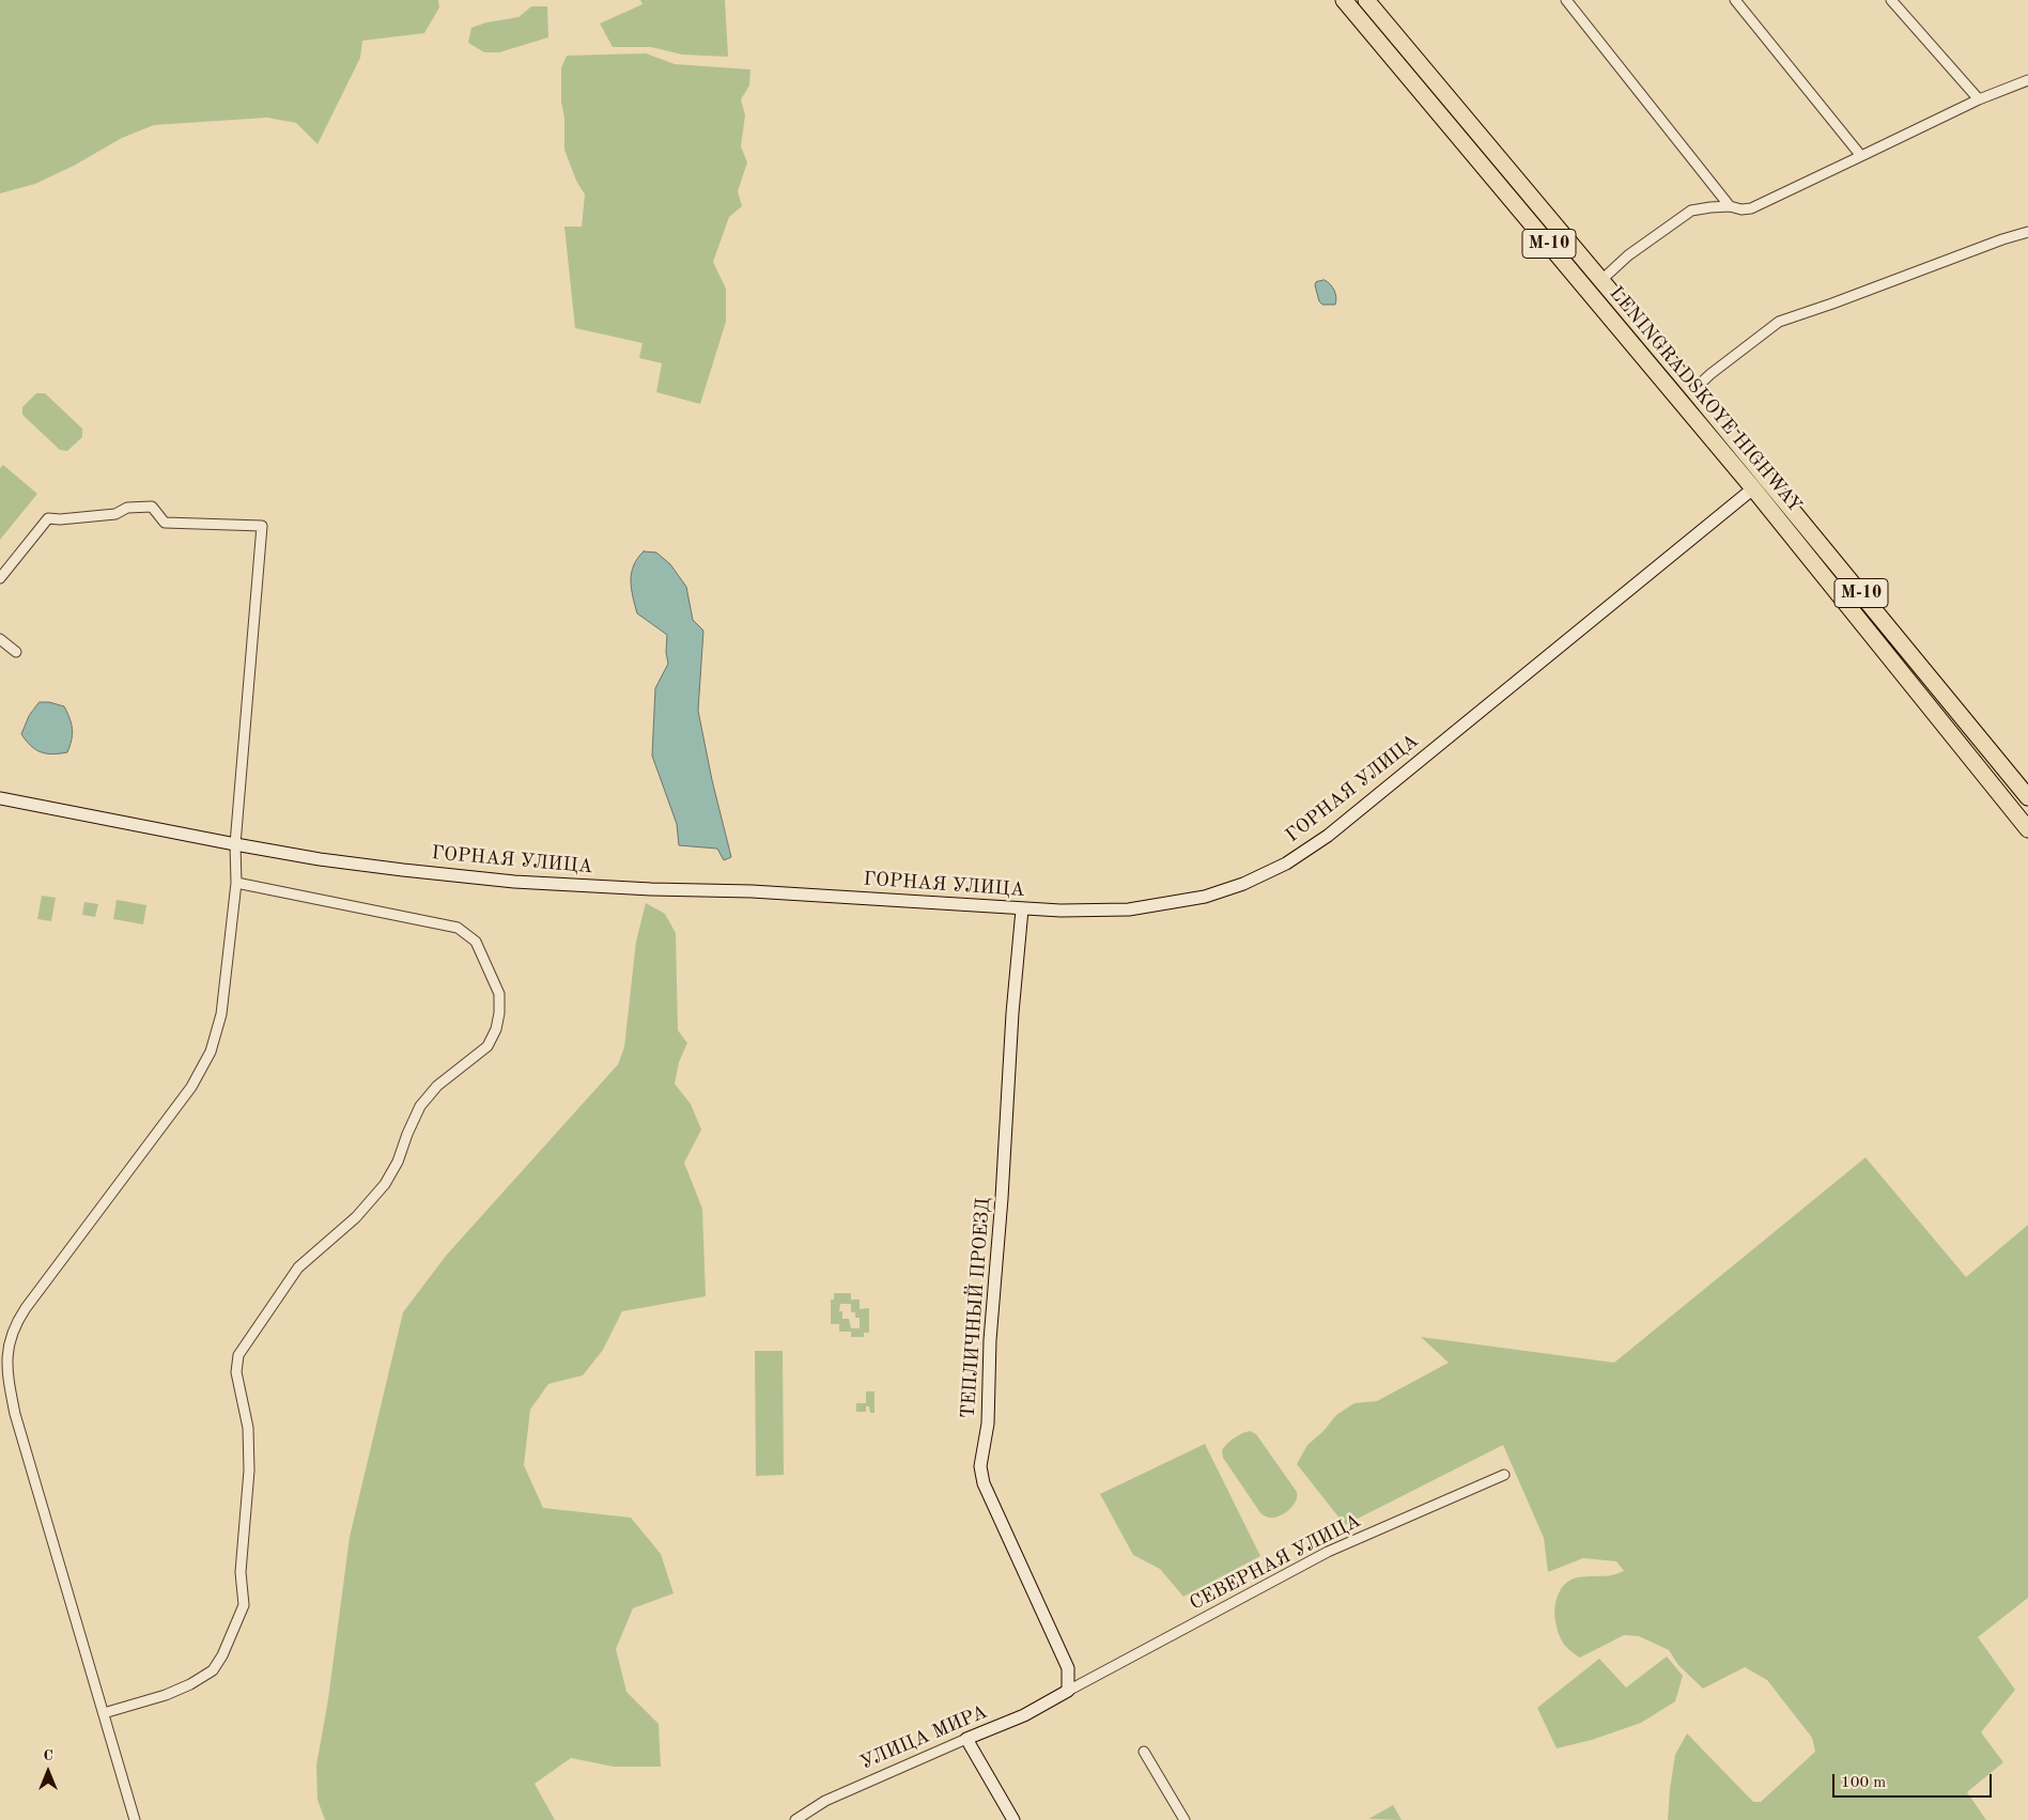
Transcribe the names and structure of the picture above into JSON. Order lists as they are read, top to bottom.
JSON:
{
  "streets": {
    "highway": ["М-10", "LENINGRADSKOYE HIGHWAY"],
    "street": [
      "ГОРНАЯ УЛИЦА",
      "ТЕПЛИЧНЫЙ ПРОЕЗД",
      "СЕВЕРНАЯ УЛИЦА",
      "УЛИЦА МИРА"
    ]
  },
  "crossings": [
    ["LENINGRADSKOYE HIGHWAY", "ГОРНАЯ УЛИЦА"],
    ["ГОРНАЯ УЛИЦА", "ТЕПЛИЧНЫЙ ПРОЕЗД"],
    ["ТЕПЛИЧНЫЙ ПРОЕЗД", "СЕВЕРНАЯ УЛИЦА"],
    ["ТЕПЛИЧНЫЙ ПРОЕЗД", "УЛИЦА МИРА"],
    ["СЕВЕРНАЯ УЛИЦА", "УЛИЦА МИРА"]
  ],
  "scale_bar": "100 m",
  "north": "top"
}
